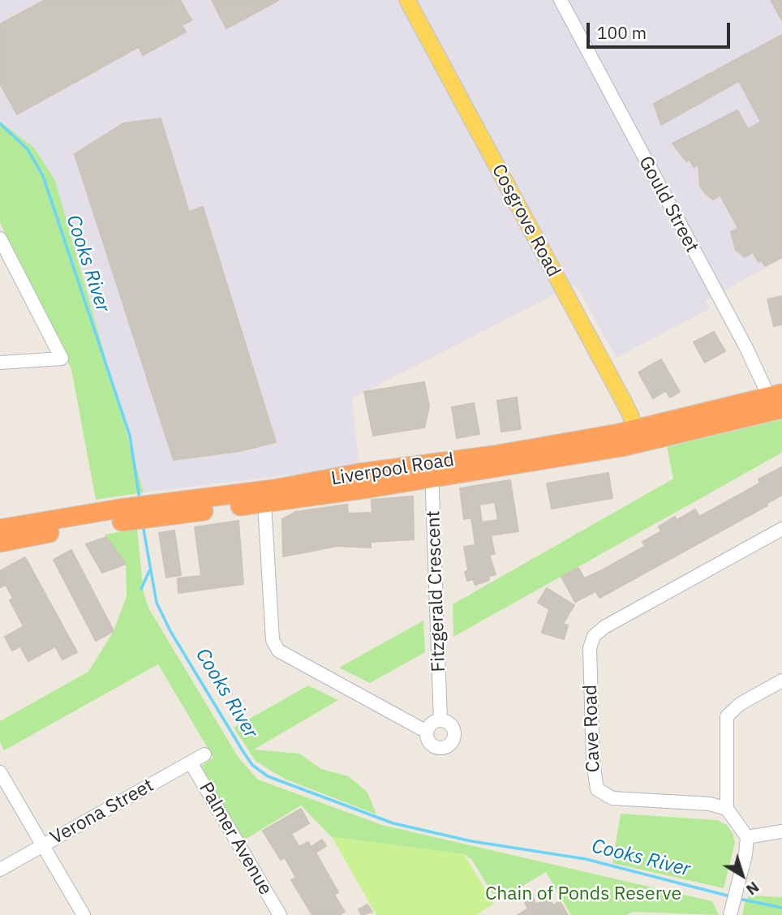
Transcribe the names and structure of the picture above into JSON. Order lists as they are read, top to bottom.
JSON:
{
  "streets": {
    "highway": ["Liverpool Road"],
    "main road": ["Cosgrove Road"],
    "street": [
      "Gould Street",
      "Fitzgerald Crescent",
      "Cave Road",
      "Verona Street",
      "Palmer Avenue"
    ]
  },
  "crossings": [
    ["Gould Street", "Liverpool Road"],
    ["Cosgrove Road", "Liverpool Road"],
    ["Liverpool Road", "Fitzgerald Crescent"],
    ["Verona Street", "Palmer Avenue"]
  ],
  "water": ["Cooks River"],
  "parks": ["Chain of Ponds Reserve"],
  "scale_bar": "100 m",
  "north": "bottom right"
}
